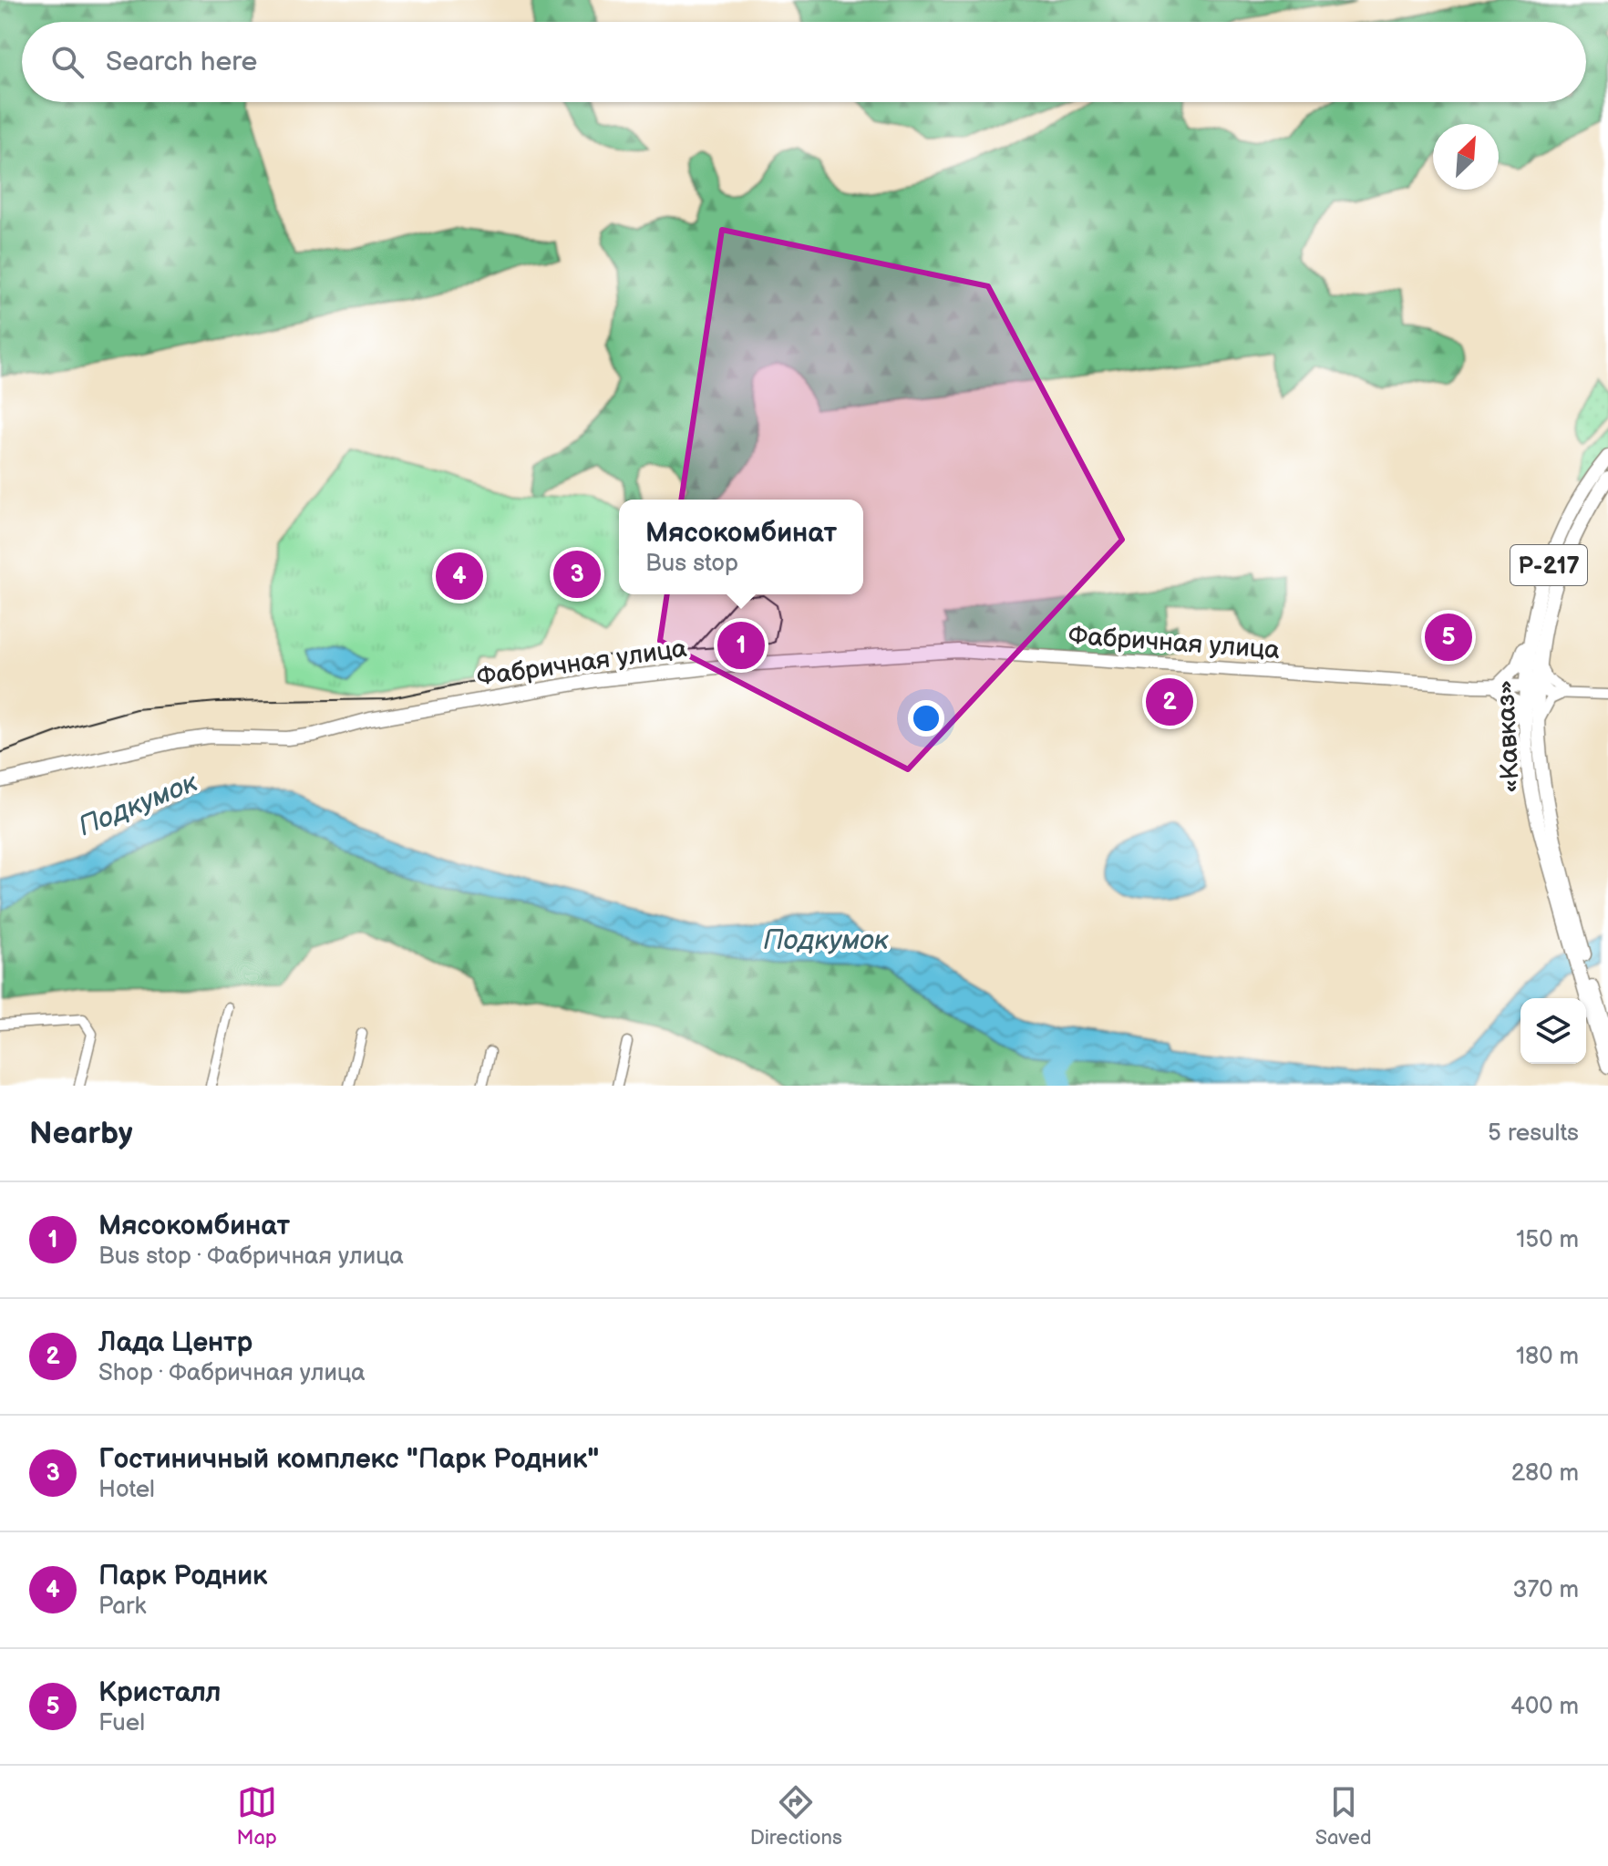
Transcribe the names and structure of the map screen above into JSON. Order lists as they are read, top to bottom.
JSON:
{
  "streets": {
    "main road": ["Р-217", "Фабричная улица", "«Кавказ»"]
  },
  "crossings": [
    ["Фабричная улица", "«Кавказ»"]
  ],
  "water": ["Подкумок"],
  "north": "top right",
  "page": {
    "search": "Search here",
    "popup": ["Мясокомбинат", "Bus stop"],
    "pins": [
      "3",
      "4",
      "5",
      "1",
      "2"
    ],
    "heading": ["Nearby", "5 results"],
    "list": [
      {
        "mark": "1",
        "name": "Мясокомбинат",
        "note": "Bus stop · Фабричная улица",
        "value": "150 m"
      },
      {
        "mark": "2",
        "name": "Лада Центр",
        "note": "Shop · Фабричная улица",
        "value": "180 m"
      },
      {
        "mark": "3",
        "name": "Гостиничный комплекс \"Парк Родник\"",
        "note": "Hotel",
        "value": "280 m"
      },
      {
        "mark": "4",
        "name": "Парк Родник",
        "note": "Park",
        "value": "370 m"
      },
      {
        "mark": "5",
        "name": "Кристалл",
        "note": "Fuel",
        "value": "400 m"
      }
    ],
    "nav": ["Map", "Directions", "Saved"]
  }
}
